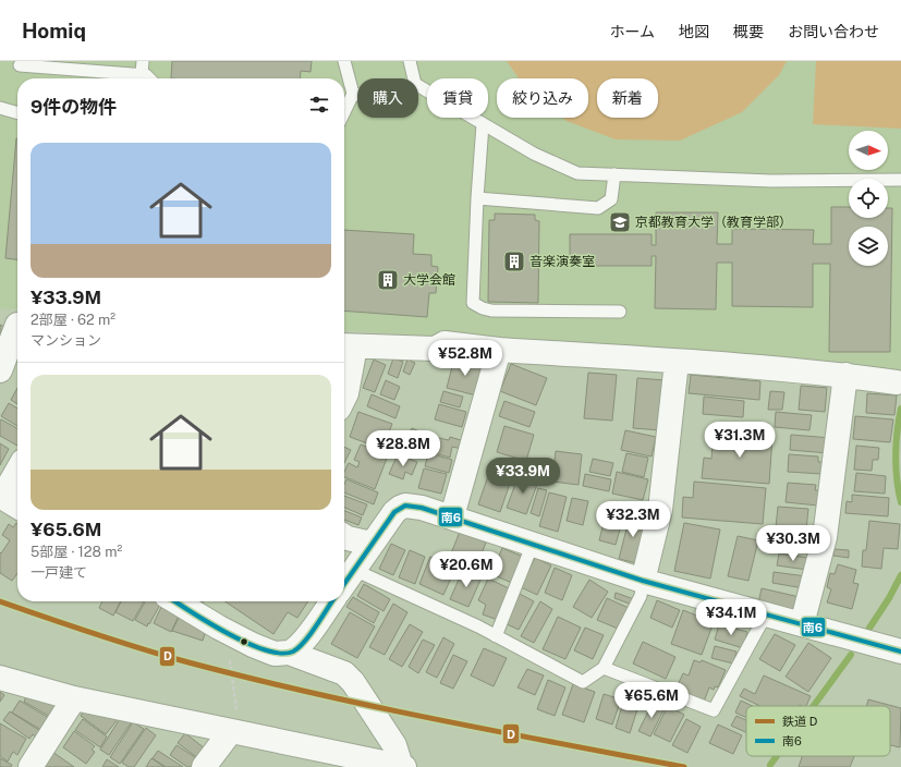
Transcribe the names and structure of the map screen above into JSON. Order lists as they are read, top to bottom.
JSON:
{
  "places": {
    "school or university": ["京都教育大学（教育学部）"],
    "building": ["音楽演奏室", "大学会館"]
  },
  "lines": ["transit line 南6", "rail line D"],
  "legend": ["鉄道 D", "南6"],
  "north": "right",
  "page": {
    "header": "Homiq",
    "nav": [
      "ホーム",
      "地図",
      "概要",
      "お問い合わせ"
    ],
    "chip": [
      "購入",
      "賃貸",
      "絞り込み",
      "新着"
    ],
    "heading": "9件の物件",
    "list": [
      {
        "name": "¥33.9M",
        "note": "2部屋 · 62 m² · マンション"
      },
      {
        "name": "¥65.6M",
        "note": "5部屋 · 128 m² · 一戸建て"
      }
    ],
    "price": [
      "¥52.8M",
      "¥31.3M",
      "¥28.8M",
      "¥33.9M",
      "¥32.3M",
      "¥30.3M",
      "¥20.6M",
      "¥34.1M",
      "¥65.6M"
    ]
  }
}
